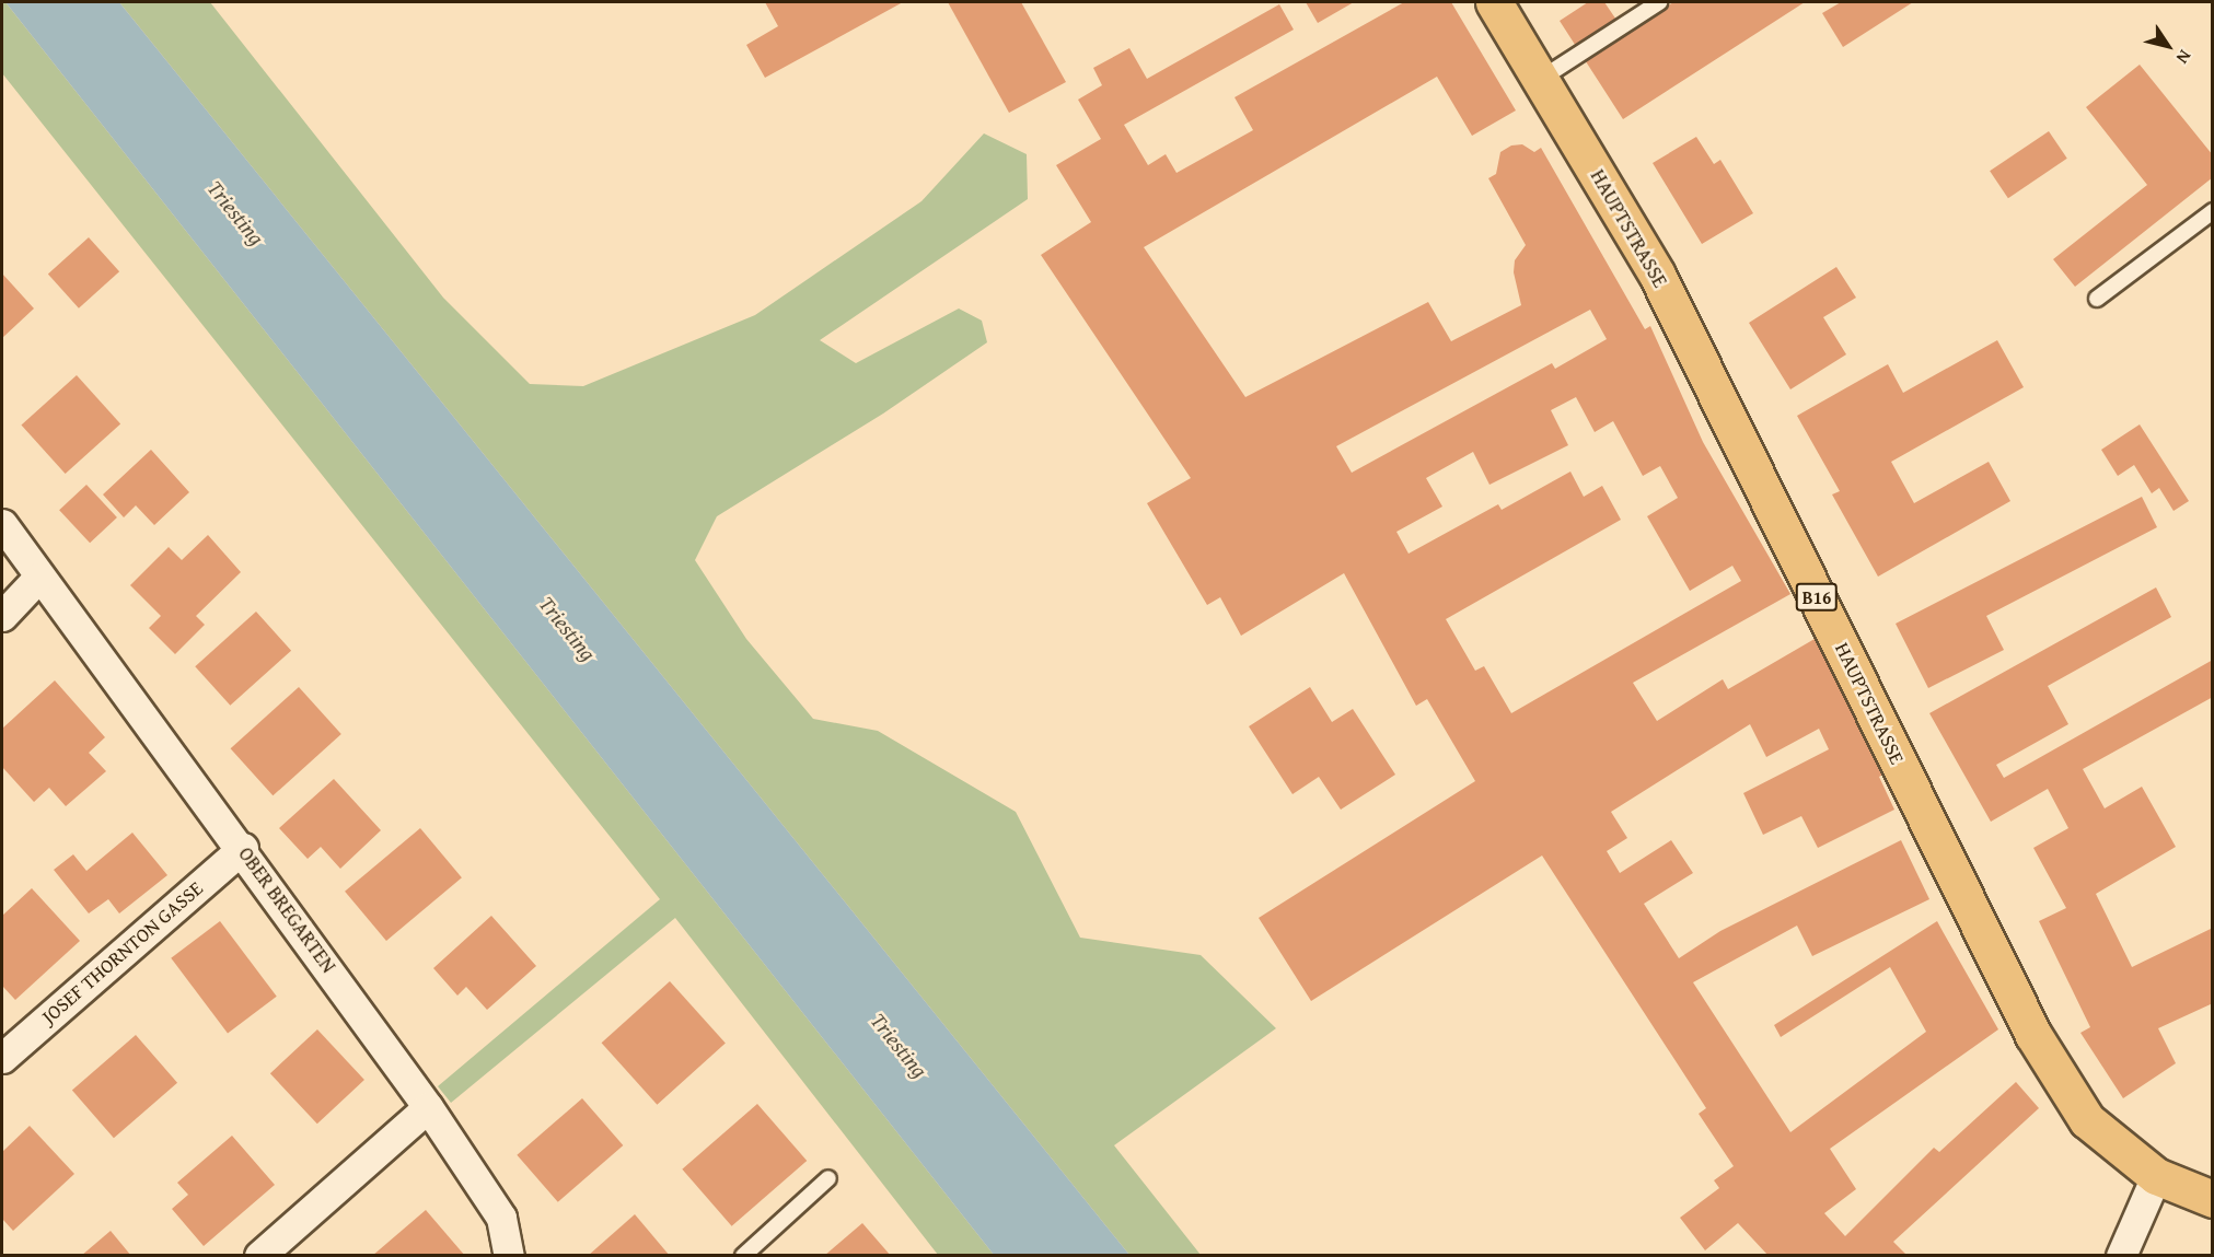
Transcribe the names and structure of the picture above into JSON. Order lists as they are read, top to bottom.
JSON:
{
  "streets": {
    "main road": ["HAUPTSTRASSE", "B16"],
    "street": ["OBER BREGARTEN", "JOSEF THORNTON GASSE"]
  },
  "crossings": [
    ["HAUPTSTRASSE", "B16"],
    ["OBER BREGARTEN", "JOSEF THORNTON GASSE"]
  ],
  "water": ["Triesting"],
  "north": "bottom right"
}
